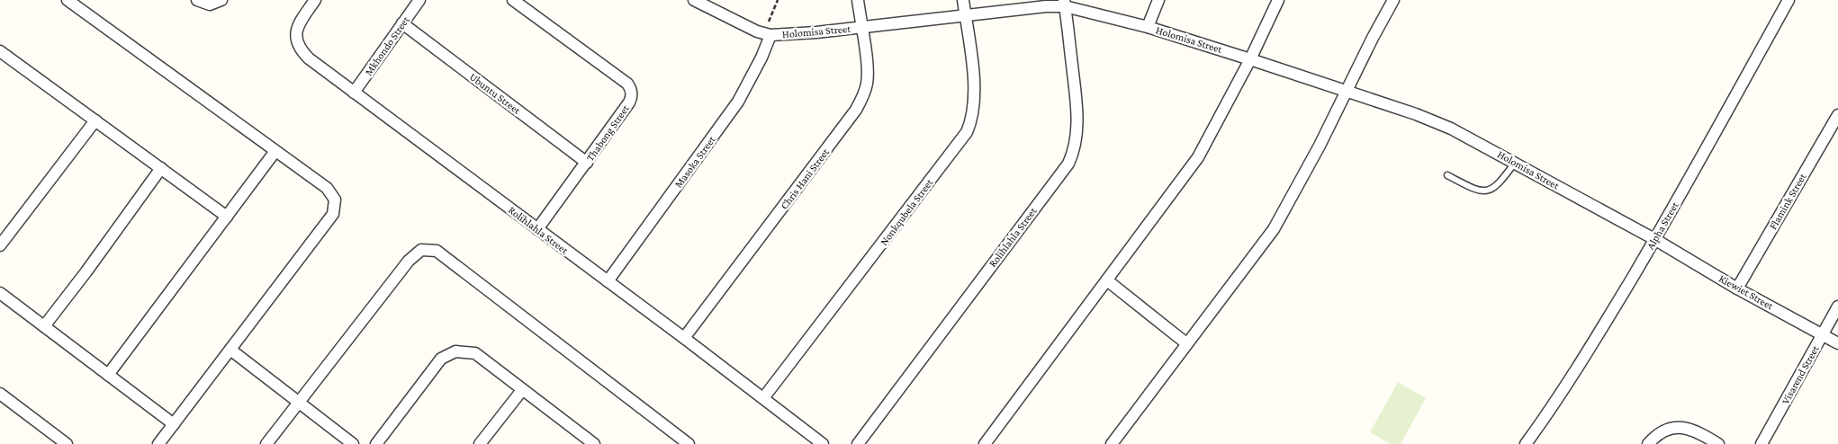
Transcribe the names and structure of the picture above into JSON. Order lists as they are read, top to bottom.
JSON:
{
  "streets": {
    "street": [
      "Holomisa Street",
      "Mkhondo Street",
      "Ubuntu Street",
      "Thabong Street",
      "Masoka Street",
      "Chris Hani Street",
      "Flamink Street",
      "Nonkqubela Street",
      "Alpha Street",
      "Rolihlahla Street",
      "Kiewiet Street",
      "Visarend Street"
    ]
  },
  "crossings": [
    ["Holomisa Street", "Masoka Street"],
    ["Holomisa Street", "Chris Hani Street"],
    ["Holomisa Street", "Nonkqubela Street"],
    ["Holomisa Street", "Alpha Street"],
    ["Holomisa Street", "Rolihlahla Street"],
    ["Holomisa Street", "Kiewiet Street"],
    ["Mkhondo Street", "Ubuntu Street"],
    ["Mkhondo Street", "Rolihlahla Street"],
    ["Ubuntu Street", "Thabong Street"],
    ["Thabong Street", "Rolihlahla Street"],
    ["Masoka Street", "Rolihlahla Street"],
    ["Chris Hani Street", "Rolihlahla Street"],
    ["Flamink Street", "Kiewiet Street"],
    ["Nonkqubela Street", "Rolihlahla Street"],
    ["Alpha Street", "Kiewiet Street"],
    ["Kiewiet Street", "Visarend Street"]
  ]
}
